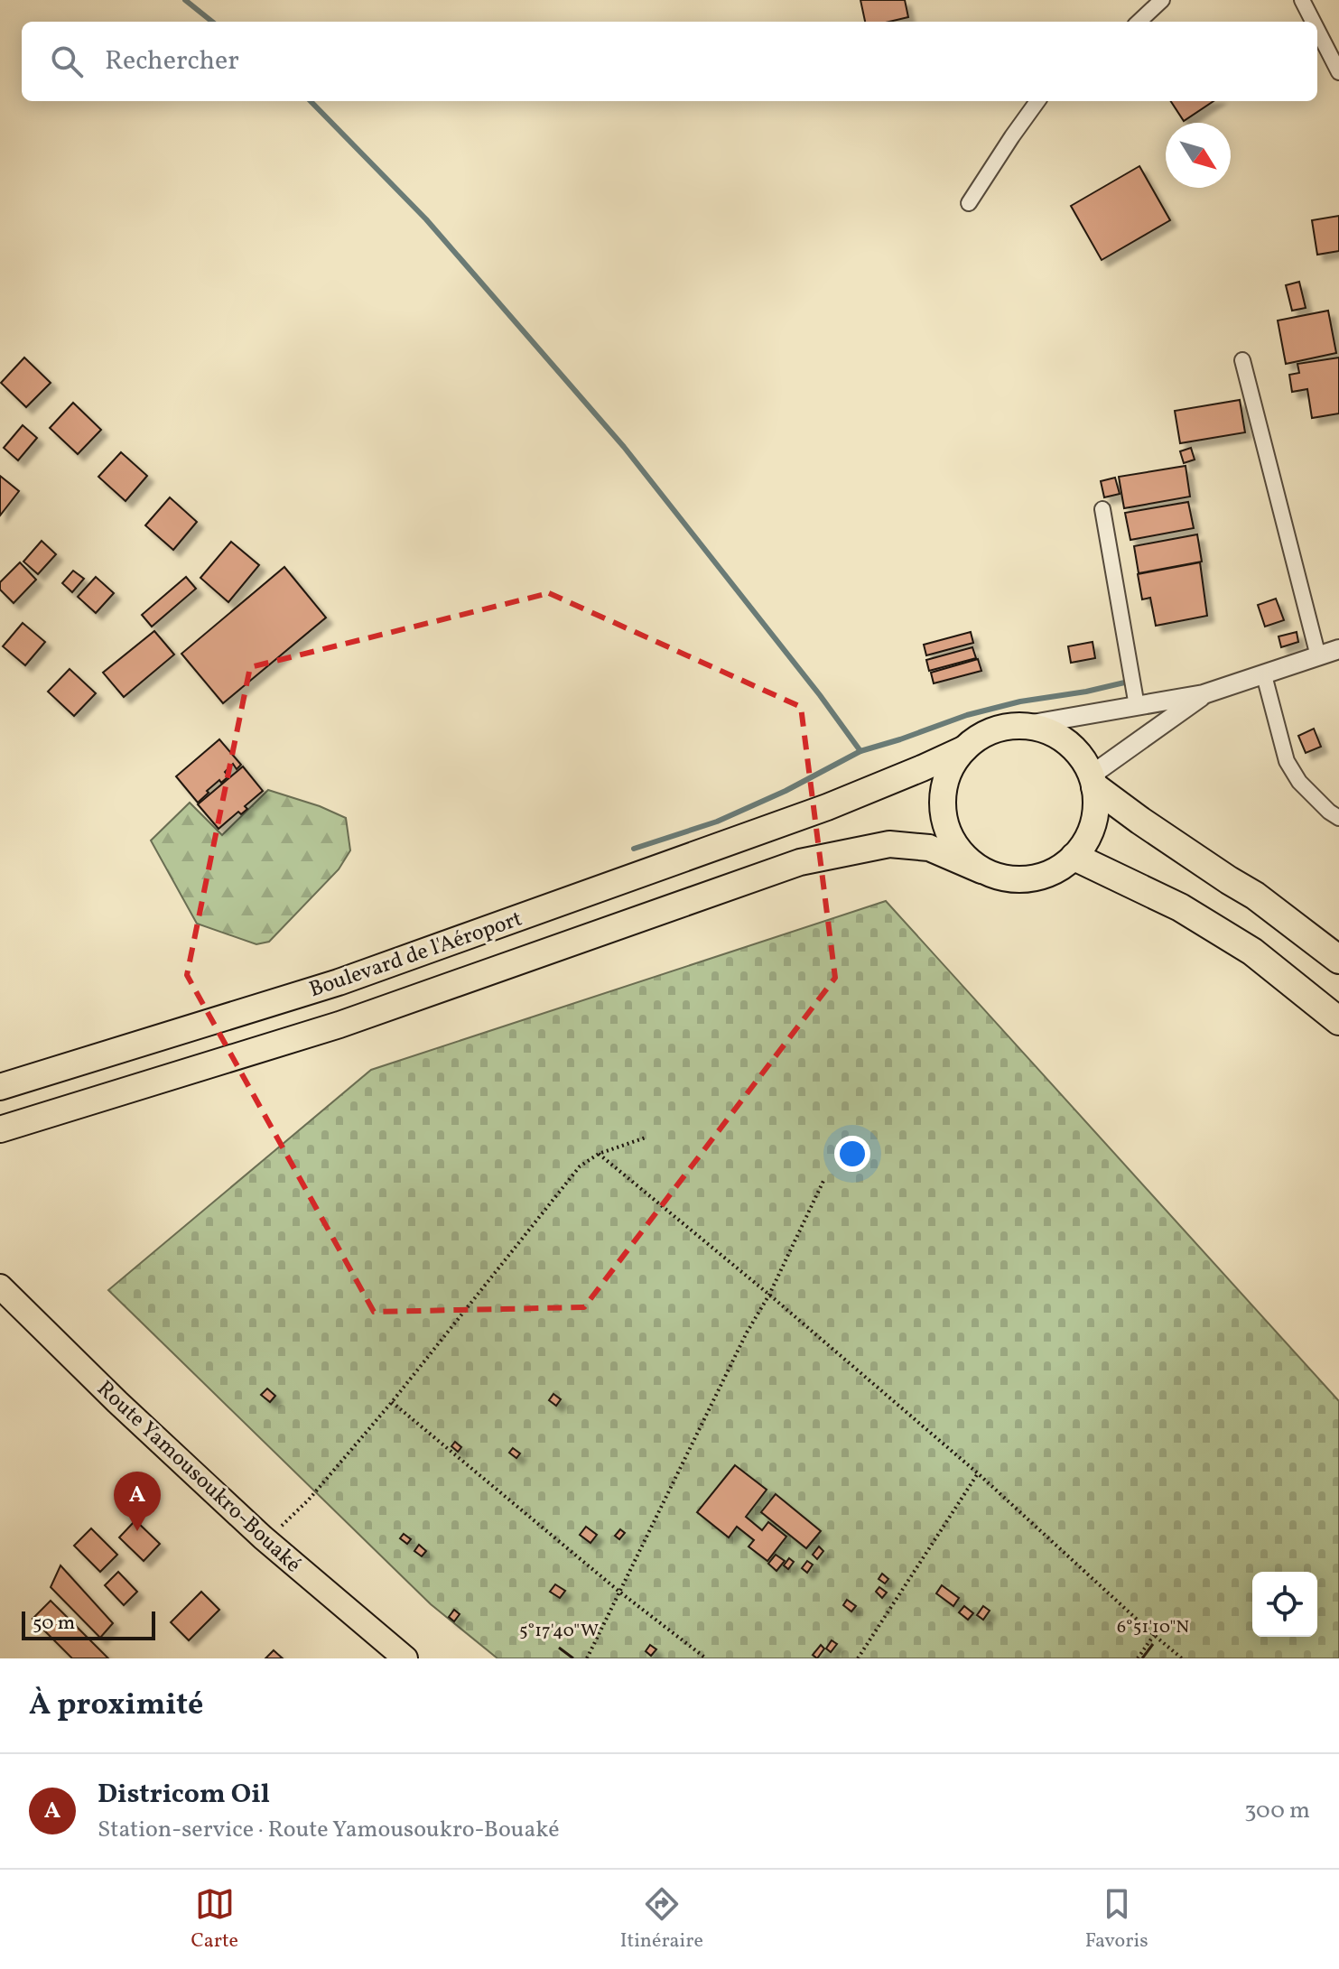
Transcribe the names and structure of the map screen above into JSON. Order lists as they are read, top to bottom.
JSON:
{
  "streets": {
    "highway": ["Boulevard de l'Aéroport"],
    "main road": ["Route Yamousoukro-Bouaké"]
  },
  "scale_bar": "50 m",
  "north": "bottom right",
  "page": {
    "search": "Rechercher",
    "pins": "A",
    "scale": "50 m",
    "heading": "À proximité",
    "list": [
      {
        "mark": "A",
        "name": "Districom Oil",
        "note": "Station-service · Route Yamousoukro-Bouaké",
        "value": "300 m"
      }
    ],
    "nav": ["Carte", "Itinéraire", "Favoris"]
  },
  "coordinates": ["6°51'10\"N", "5°17'40\"W"]
}
